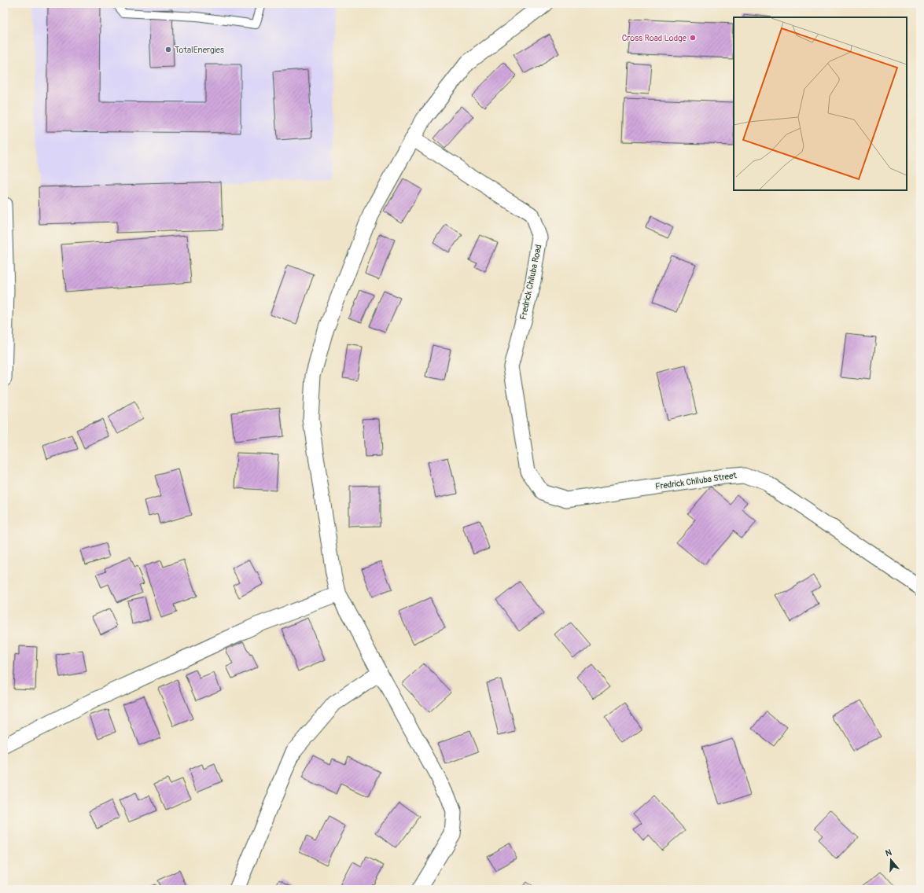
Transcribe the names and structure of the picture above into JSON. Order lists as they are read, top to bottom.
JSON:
{
  "streets": {
    "street": ["Fredrick Chiluba Road", "Fredrick Chiluba Street"]
  },
  "crossings": [
    ["Fredrick Chiluba Road", "Fredrick Chiluba Street"]
  ],
  "places": ["Cross Road Lodge", "TotalEnergies"],
  "north": "top"
}
